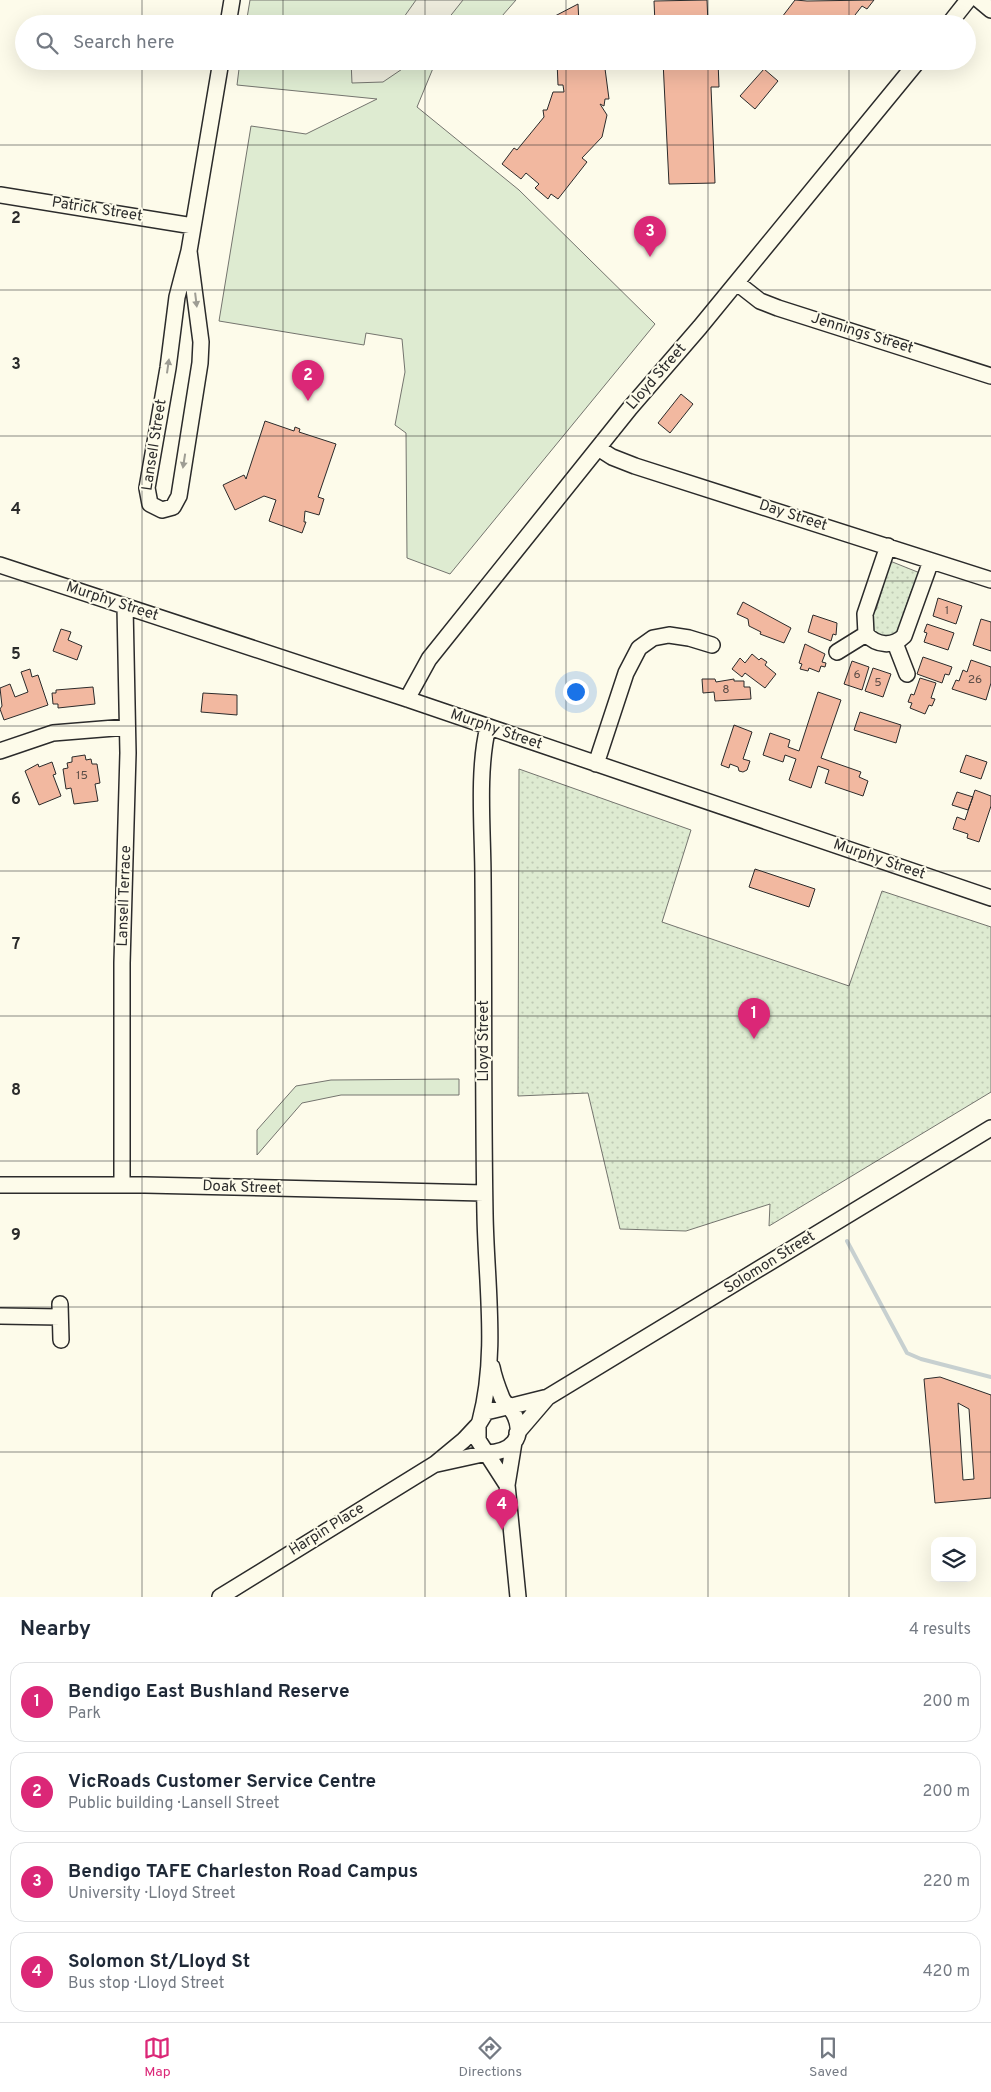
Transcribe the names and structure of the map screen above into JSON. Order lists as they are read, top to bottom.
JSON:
{
  "streets": {
    "street": [
      "Patrick Street",
      "Jennings Street",
      "Lloyd Street",
      "Lansell Street",
      "Day Street",
      "Murphy Street",
      "Lansell Terrace",
      "Doak Street",
      "Solomon Street",
      "Harpin Place"
    ]
  },
  "crossings": [
    ["Patrick Street", "Lansell Street"],
    ["Jennings Street", "Lloyd Street"],
    ["Lloyd Street", "Day Street"],
    ["Lloyd Street", "Murphy Street"],
    ["Lloyd Street", "Doak Street"],
    ["Lloyd Street", "Solomon Street"],
    ["Lloyd Street", "Harpin Place"],
    ["Murphy Street", "Lansell Terrace"],
    ["Lansell Terrace", "Doak Street"],
    ["Solomon Street", "Harpin Place"]
  ],
  "house_numbers": [
    "1",
    "6",
    "26",
    "5",
    "8",
    "15"
  ],
  "page": {
    "search": "Search here",
    "pins": [
      "3",
      "2",
      "1",
      "4"
    ],
    "heading": ["Nearby", "4 results"],
    "list": [
      {
        "mark": "1",
        "name": "Bendigo East Bushland Reserve",
        "note": "Park",
        "value": "200 m"
      },
      {
        "mark": "2",
        "name": "VicRoads Customer Service Centre",
        "note": "Public building · Lansell Street",
        "value": "200 m"
      },
      {
        "mark": "3",
        "name": "Bendigo TAFE Charleston Road Campus",
        "note": "University · Lloyd Street",
        "value": "220 m"
      },
      {
        "mark": "4",
        "name": "Solomon St/Lloyd St",
        "note": "Bus stop · Lloyd Street",
        "value": "420 m"
      }
    ],
    "nav": ["Map", "Directions", "Saved"]
  },
  "grid": {
    "rows": [
      "2",
      "3",
      "4",
      "5",
      "6",
      "7",
      "8",
      "9"
    ]
  }
}
